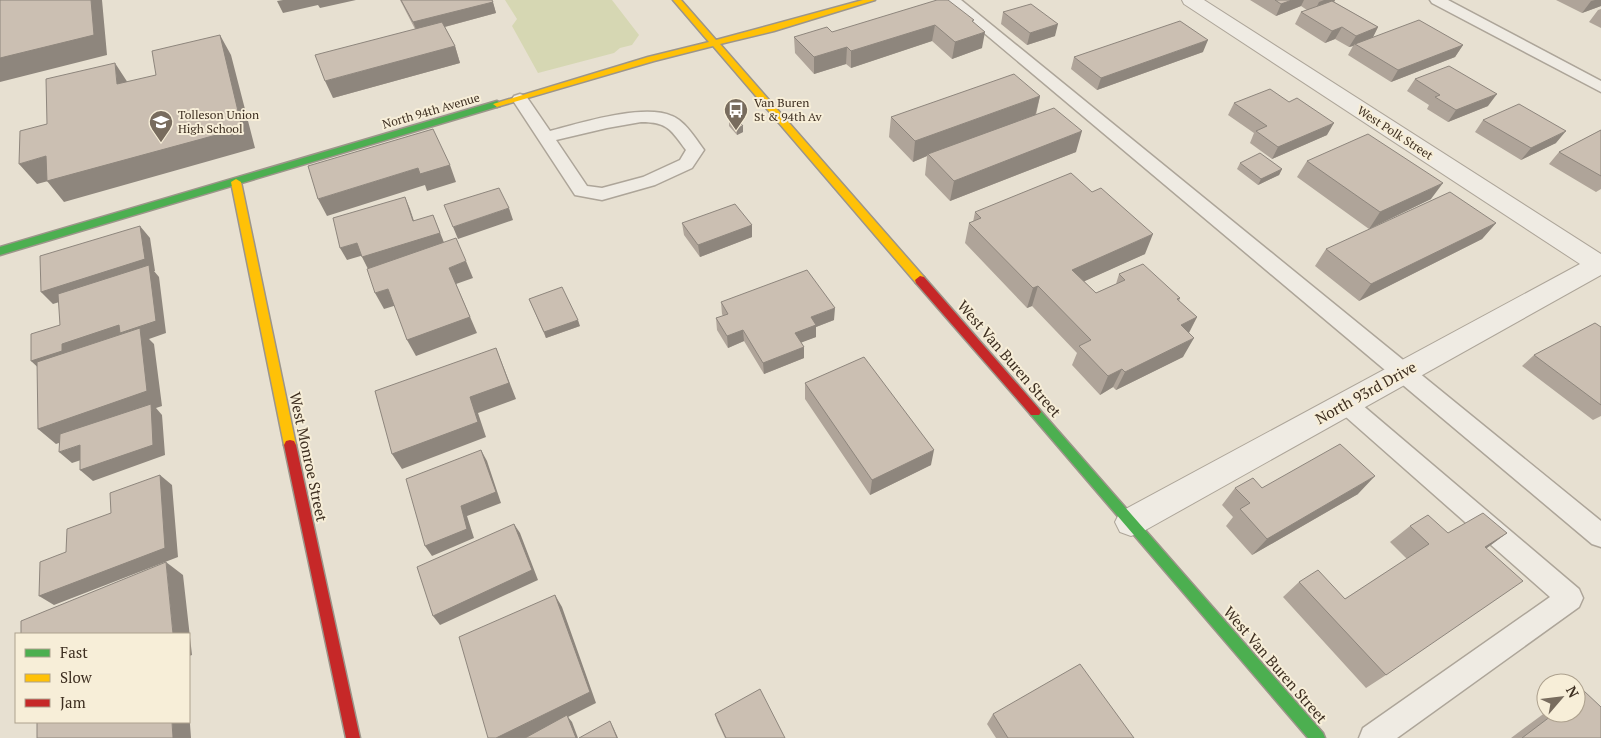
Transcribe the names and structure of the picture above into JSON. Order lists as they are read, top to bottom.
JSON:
{
  "streets": {
    "street": [
      "North 94th Avenue",
      "West Polk Street",
      "West Van Buren Street",
      "North 93rd Drive",
      "West Monroe Street"
    ]
  },
  "crossings": [
    ["North 94th Avenue", "West Van Buren Street"],
    ["North 94th Avenue", "West Monroe Street"],
    ["West Polk Street", "North 93rd Drive"],
    ["West Van Buren Street", "North 93rd Drive"]
  ],
  "places": {
    "bus stop": ["Van Buren St & 94th Av"],
    "school or university": ["Tolleson Union High School"]
  },
  "legend": ["Fast", "Slow", "Jam"],
  "north": "top right"
}
